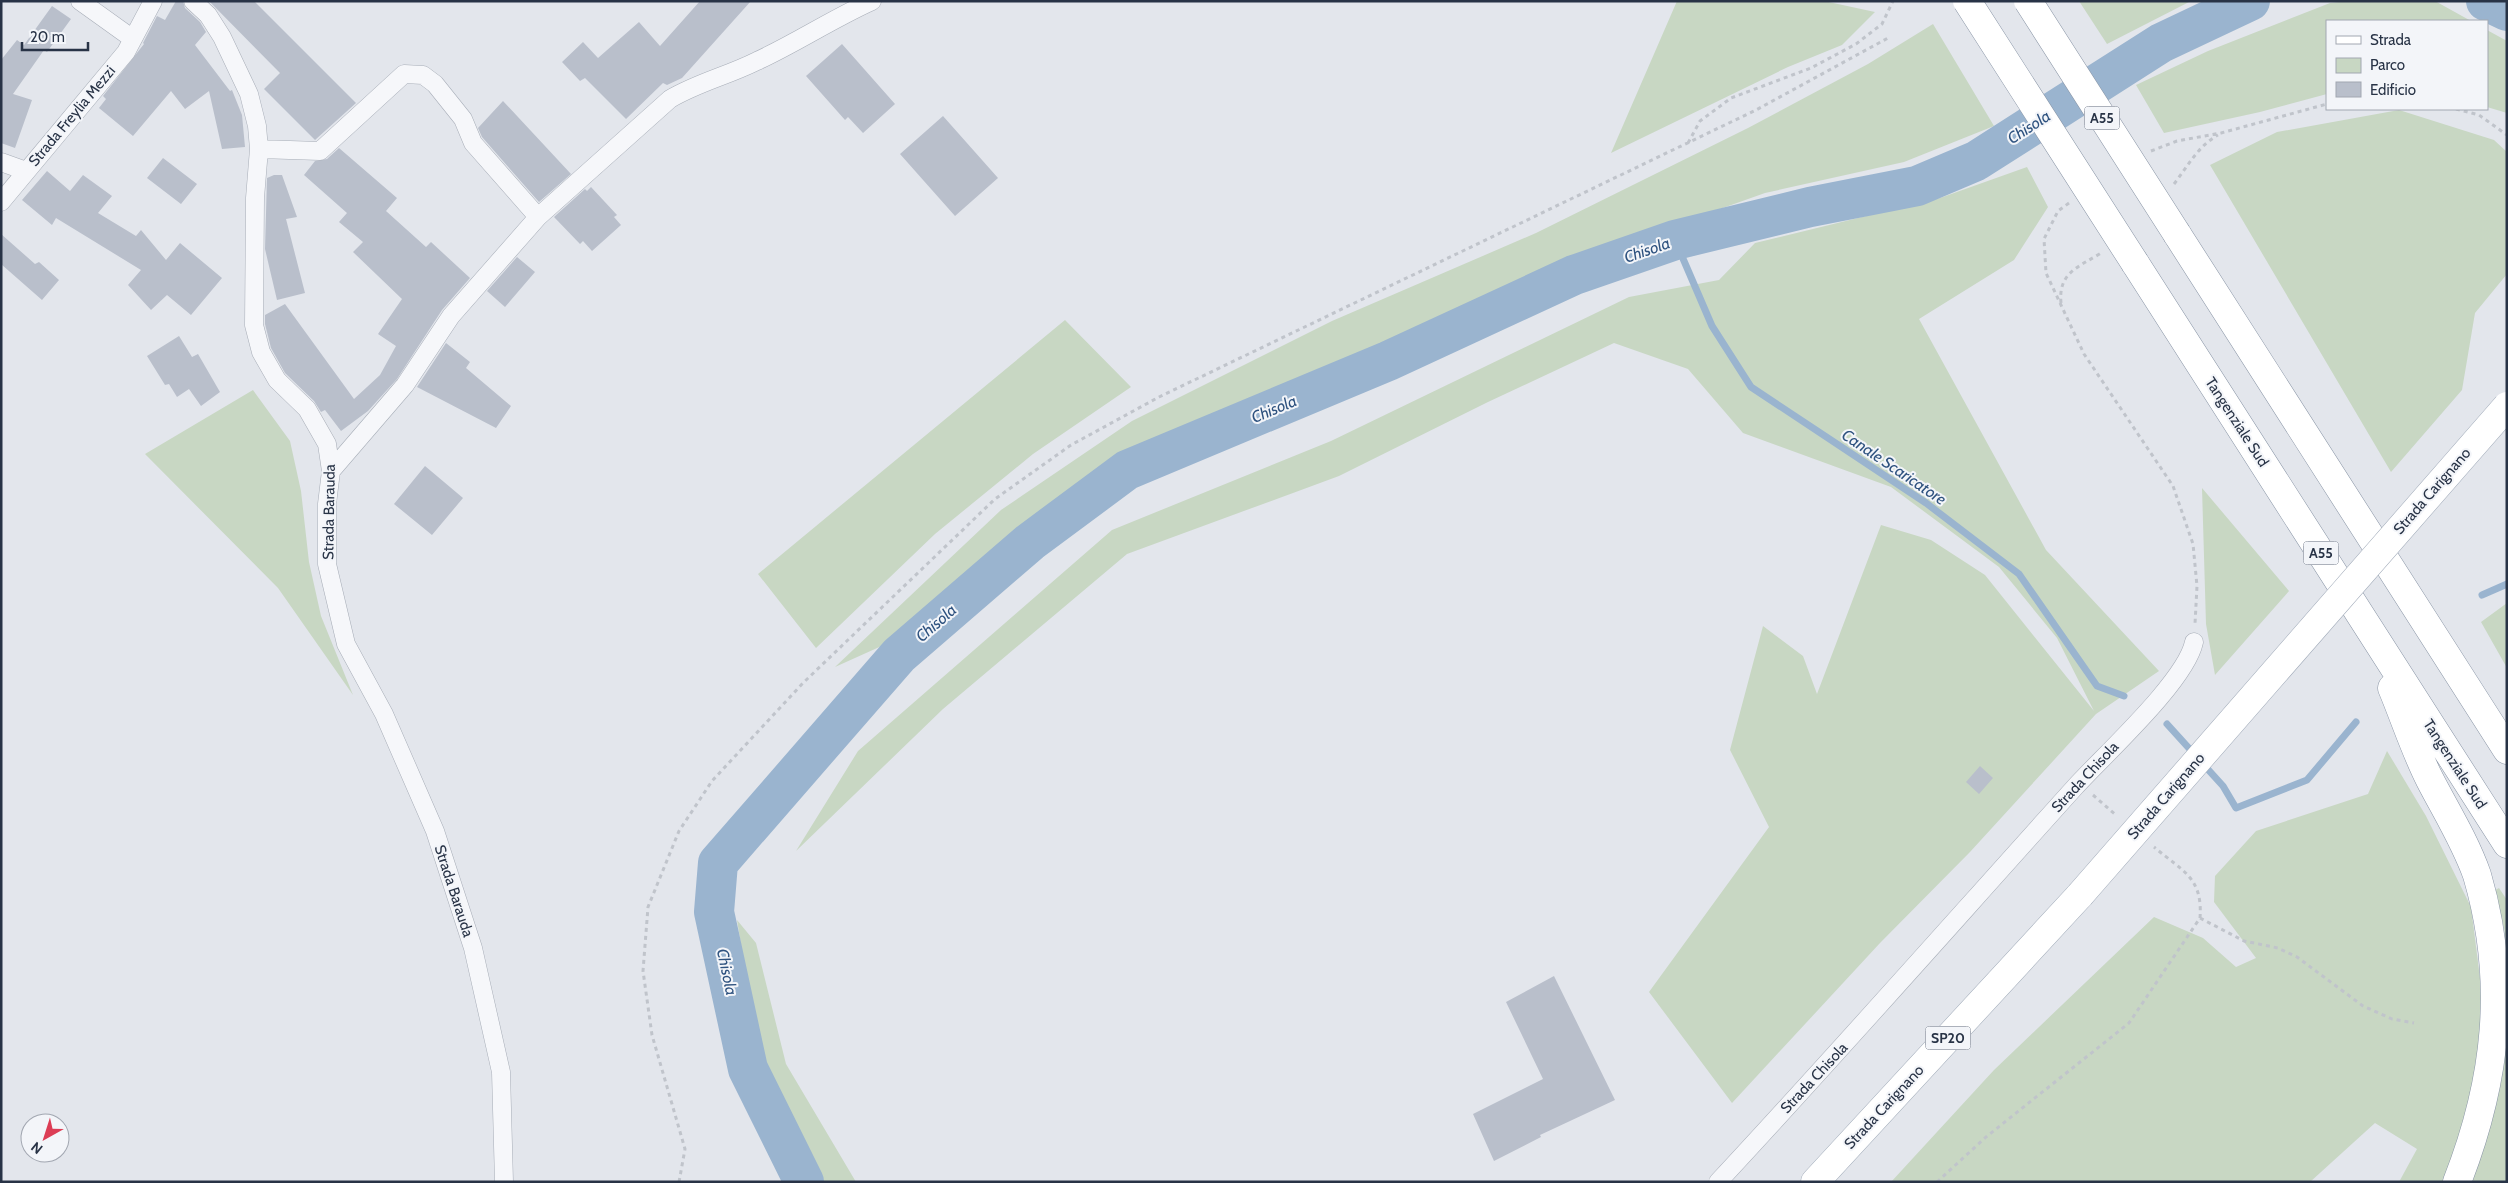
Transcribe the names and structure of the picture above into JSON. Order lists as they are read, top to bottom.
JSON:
{
  "streets": {
    "main road": [
      "A55",
      "Tangenziale Sud",
      "Strada Carignano",
      "SP20"
    ],
    "street": ["Strada Freylia Mezzi", "Strada Barauda", "Strada Chisola"]
  },
  "water": ["Chisola", "Canale Scaricatore"],
  "legend": ["Strada", "Parco", "Edificio"],
  "scale_bar": "20 m",
  "north": "bottom left"
}
